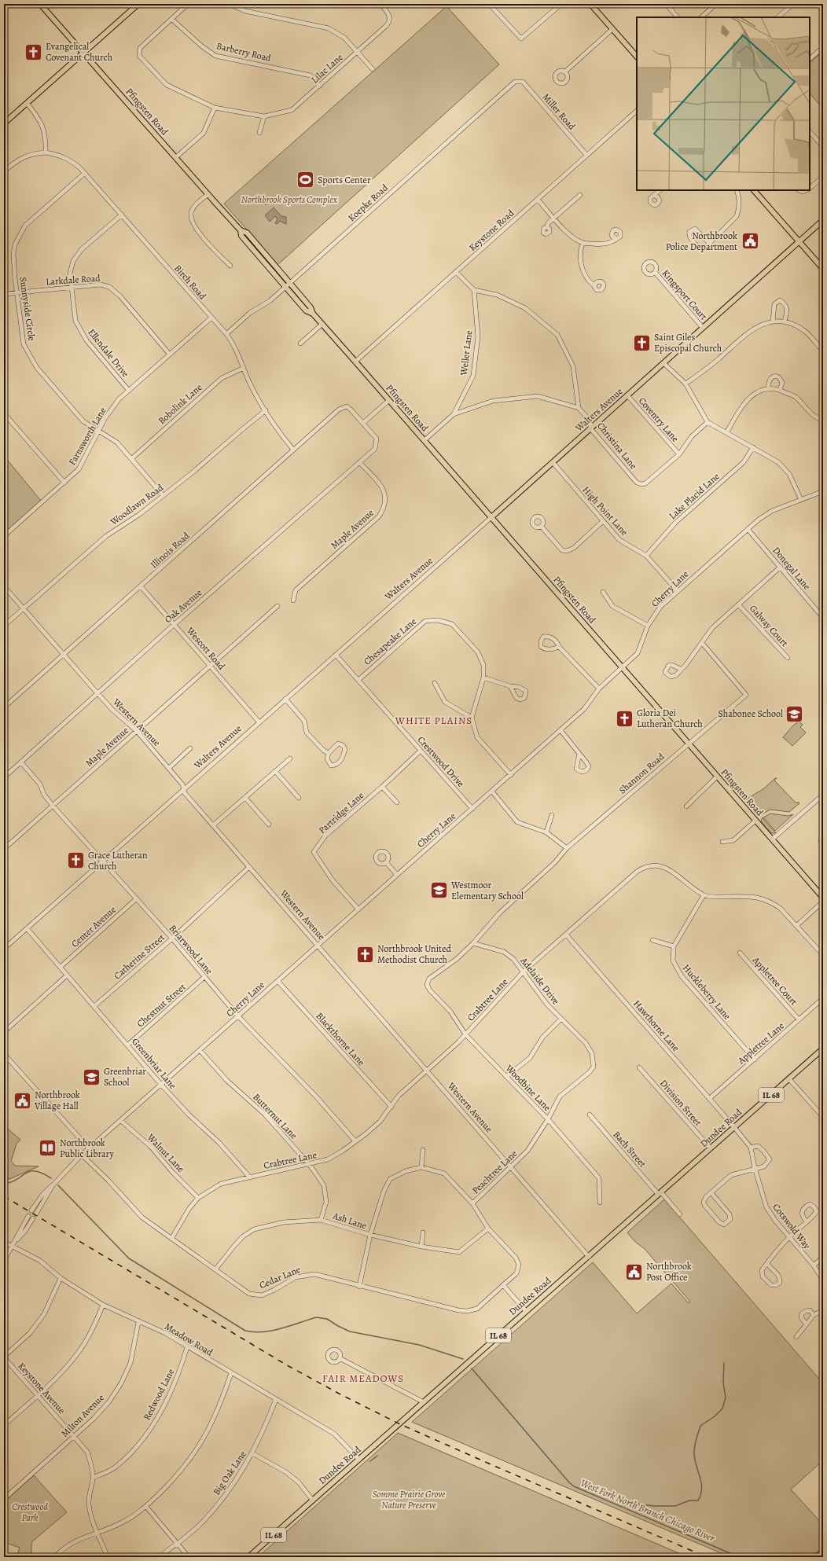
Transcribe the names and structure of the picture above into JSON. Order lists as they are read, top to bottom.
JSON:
{
  "streets": {
    "main road": [
      "Pfingsten Road",
      "Walters Avenue",
      "IL 68",
      "Dundee Road"
    ],
    "street": [
      "Barberry Road",
      "Lilac Lane",
      "Miller Road",
      "Koepke Road",
      "Keystone Road",
      "Larkdale Road",
      "Birch Road",
      "Kingsport Court",
      "Sunnyside Circle",
      "Ellendale Drive",
      "Weller Lane",
      "Bobolink Lane",
      "Coventry Lane",
      "Farnsworth Lane",
      "Christina Lane",
      "Lake Placid Lane",
      "Woodlawn Road",
      "High Point Lane",
      "Maple Avenue",
      "Illinois Road",
      "Donegal Lane",
      "Cherry Lane",
      "Oak Avenue",
      "Galway Court",
      "Chesapeake Lane",
      "Wescott Road",
      "Western Avenue",
      "Crestwood Drive",
      "Shannon Road",
      "Partridge Lane",
      "Center Avenue",
      "Briarwood Lane",
      "Catherine Street",
      "Adelaide Drive",
      "Appletree Court",
      "Huckleberry Lane",
      "Crabtree Lane",
      "Chestnut Street",
      "Hawthorne Lane",
      "Blackthorne Lane",
      "Appletree Lane",
      "Greenbriar Lane",
      "Woodbine Lane",
      "Division Street",
      "Butternut Lane",
      "Bach Street",
      "Walnut Lane",
      "Peachtree Lane",
      "Ash Lane",
      "Cotswold Way",
      "Cedar Lane",
      "Meadow Road",
      "Keystone Avenue",
      "Redwood Lane",
      "Milton Avenue",
      "Big Oak Lane"
    ]
  },
  "crossings": [
    ["Barberry Road", "Lilac Lane"],
    ["Pfingsten Road", "Koepke Road"],
    ["Pfingsten Road", "Keystone Road"],
    ["Pfingsten Road", "Walters Avenue"],
    ["Pfingsten Road", "Cherry Lane"],
    ["Pfingsten Road", "Shannon Road"],
    ["Miller Road", "Koepke Road"],
    ["Miller Road", "Keystone Road"],
    ["Koepke Road", "Birch Road"],
    ["Larkdale Road", "Sunnyside Circle"],
    ["Larkdale Road", "Ellendale Drive"],
    ["Larkdale Road", "Farnsworth Lane"],
    ["Birch Road", "Sunnyside Circle"],
    ["Birch Road", "Ellendale Drive"],
    ["Birch Road", "Bobolink Lane"],
    ["Birch Road", "Farnsworth Lane"],
    ["Birch Road", "Woodlawn Road"],
    ["Birch Road", "Illinois Road"],
    ["Kingsport Court", "Walters Avenue"],
    ["Sunnyside Circle", "Bobolink Lane"],
    ["Sunnyside Circle", "Farnsworth Lane"],
    ["Sunnyside Circle", "Woodlawn Road"],
    ["Ellendale Drive", "Farnsworth Lane"],
    ["Walters Avenue", "Coventry Lane"],
    ["Walters Avenue", "Christina Lane"],
    ["Walters Avenue", "High Point Lane"],
    ["Walters Avenue", "Wescott Road"],
    ["Walters Avenue", "Western Avenue"],
    ["Walters Avenue", "Crestwood Drive"],
    ["Walters Avenue", "Briarwood Lane"],
    ["Walters Avenue", "Greenbriar Lane"],
    ["Coventry Lane", "Christina Lane"],
    ["Lake Placid Lane", "High Point Lane"],
    ["Woodlawn Road", "Western Avenue"],
    ["High Point Lane", "Cherry Lane"],
    ["Maple Avenue", "Oak Avenue"],
    ["Maple Avenue", "Wescott Road"],
    ["Maple Avenue", "Western Avenue"],
    ["Maple Avenue", "Briarwood Lane"],
    ["Illinois Road", "Oak Avenue"],
    ["Illinois Road", "Wescott Road"],
    ["Illinois Road", "Western Avenue"],
    ["Donegal Lane", "Cherry Lane"],
    ["Cherry Lane", "Western Avenue"],
    ["Cherry Lane", "Crestwood Drive"],
    ["Cherry Lane", "Partridge Lane"],
    ["Cherry Lane", "Briarwood Lane"],
    ["Cherry Lane", "Blackthorne Lane"],
    ["Cherry Lane", "Greenbriar Lane"],
    ["Cherry Lane", "Butternut Lane"],
    ["Cherry Lane", "Walnut Lane"],
    ["Cherry Lane", "Cedar Lane"],
    ["Oak Avenue", "Wescott Road"],
    ["Oak Avenue", "Western Avenue"],
    ["Oak Avenue", "Briarwood Lane"],
    ["Chesapeake Lane", "Crestwood Drive"],
    ["Western Avenue", "Catherine Street"],
    ["Western Avenue", "Crabtree Lane"],
    ["Western Avenue", "Dundee Road"],
    ["Western Avenue", "Peachtree Lane"],
    ["Crestwood Drive", "Partridge Lane"],
    ["Shannon Road", "Adelaide Drive"],
    ["Shannon Road", "Woodbine Lane"],
    ["Center Avenue", "Briarwood Lane"],
    ["Center Avenue", "Greenbriar Lane"],
    ["Briarwood Lane", "Catherine Street"],
    ["Briarwood Lane", "Crabtree Lane"],
    ["Briarwood Lane", "Chestnut Street"],
    ["Catherine Street", "Greenbriar Lane"],
    ["Adelaide Drive", "Crabtree Lane"],
    ["Adelaide Drive", "Peachtree Lane"],
    ["Appletree Court", "Appletree Lane"],
    ["Huckleberry Lane", "Appletree Lane"],
    ["Crabtree Lane", "Hawthorne Lane"],
    ["Crabtree Lane", "Blackthorne Lane"],
    ["Crabtree Lane", "Greenbriar Lane"],
    ["Crabtree Lane", "Woodbine Lane"],
    ["Crabtree Lane", "Butternut Lane"],
    ["Crabtree Lane", "Walnut Lane"],
    ["Crabtree Lane", "Cedar Lane"],
    ["Chestnut Street", "Greenbriar Lane"],
    ["Hawthorne Lane", "Appletree Lane"],
    ["Hawthorne Lane", "Dundee Road"],
    ["Hawthorne Lane", "Cotswold Way"],
    ["Woodbine Lane", "Peachtree Lane"],
    ["Division Street", "Dundee Road"],
    ["Butternut Lane", "Ash Lane"],
    ["Dundee Road", "Bach Street"],
    ["Dundee Road", "Cotswold Way"],
    ["Dundee Road", "Meadow Road"],
    ["Peachtree Lane", "Ash Lane"],
    ["Peachtree Lane", "Cedar Lane"],
    ["Ash Lane", "Cedar Lane"],
    ["Meadow Road", "Redwood Lane"],
    ["Meadow Road", "Milton Avenue"],
    ["Meadow Road", "Big Oak Lane"],
    ["Keystone Avenue", "Redwood Lane"],
    ["Keystone Avenue", "Milton Avenue"]
  ],
  "districts": ["WHITE PLAINS", "FAIR MEADOWS"],
  "water": ["West Fork North Branch Chicago River"],
  "parks": ["Northbrook Sports Complex", "Somme Prairie Grove Nature Preserve", "Crestwood Park"],
  "places": {
    "church": [
      "Evangelical Covenant Church",
      "Saint Giles Episcopal Church",
      "Gloria Dei Lutheran Church",
      "Grace Lutheran Church",
      "Northbrook United Methodist Church"
    ],
    "sports": ["Sports Center"],
    "public building": ["Northbrook Police Department", "Northbrook Village Hall", "Northbrook Post Office"],
    "school or university": ["Shabonee School", "Westmoor Elementary School", "Greenbriar School"],
    "library": ["Northbrook Public Library"]
  }
}
